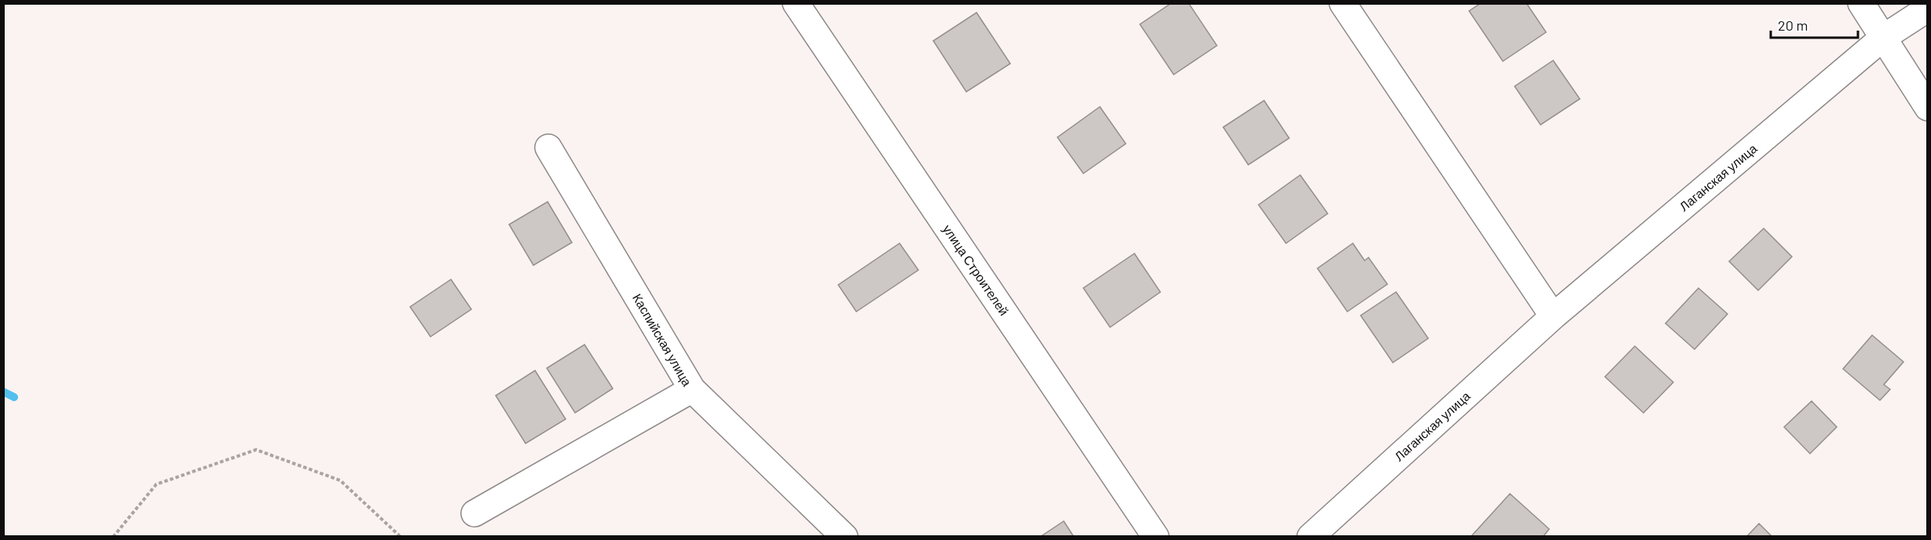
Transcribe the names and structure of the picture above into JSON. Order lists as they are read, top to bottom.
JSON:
{
  "streets": {
    "street": ["Лаганская улица", "улица Строителей", "Каспийская улица"]
  },
  "scale_bar": "20 m"
}
